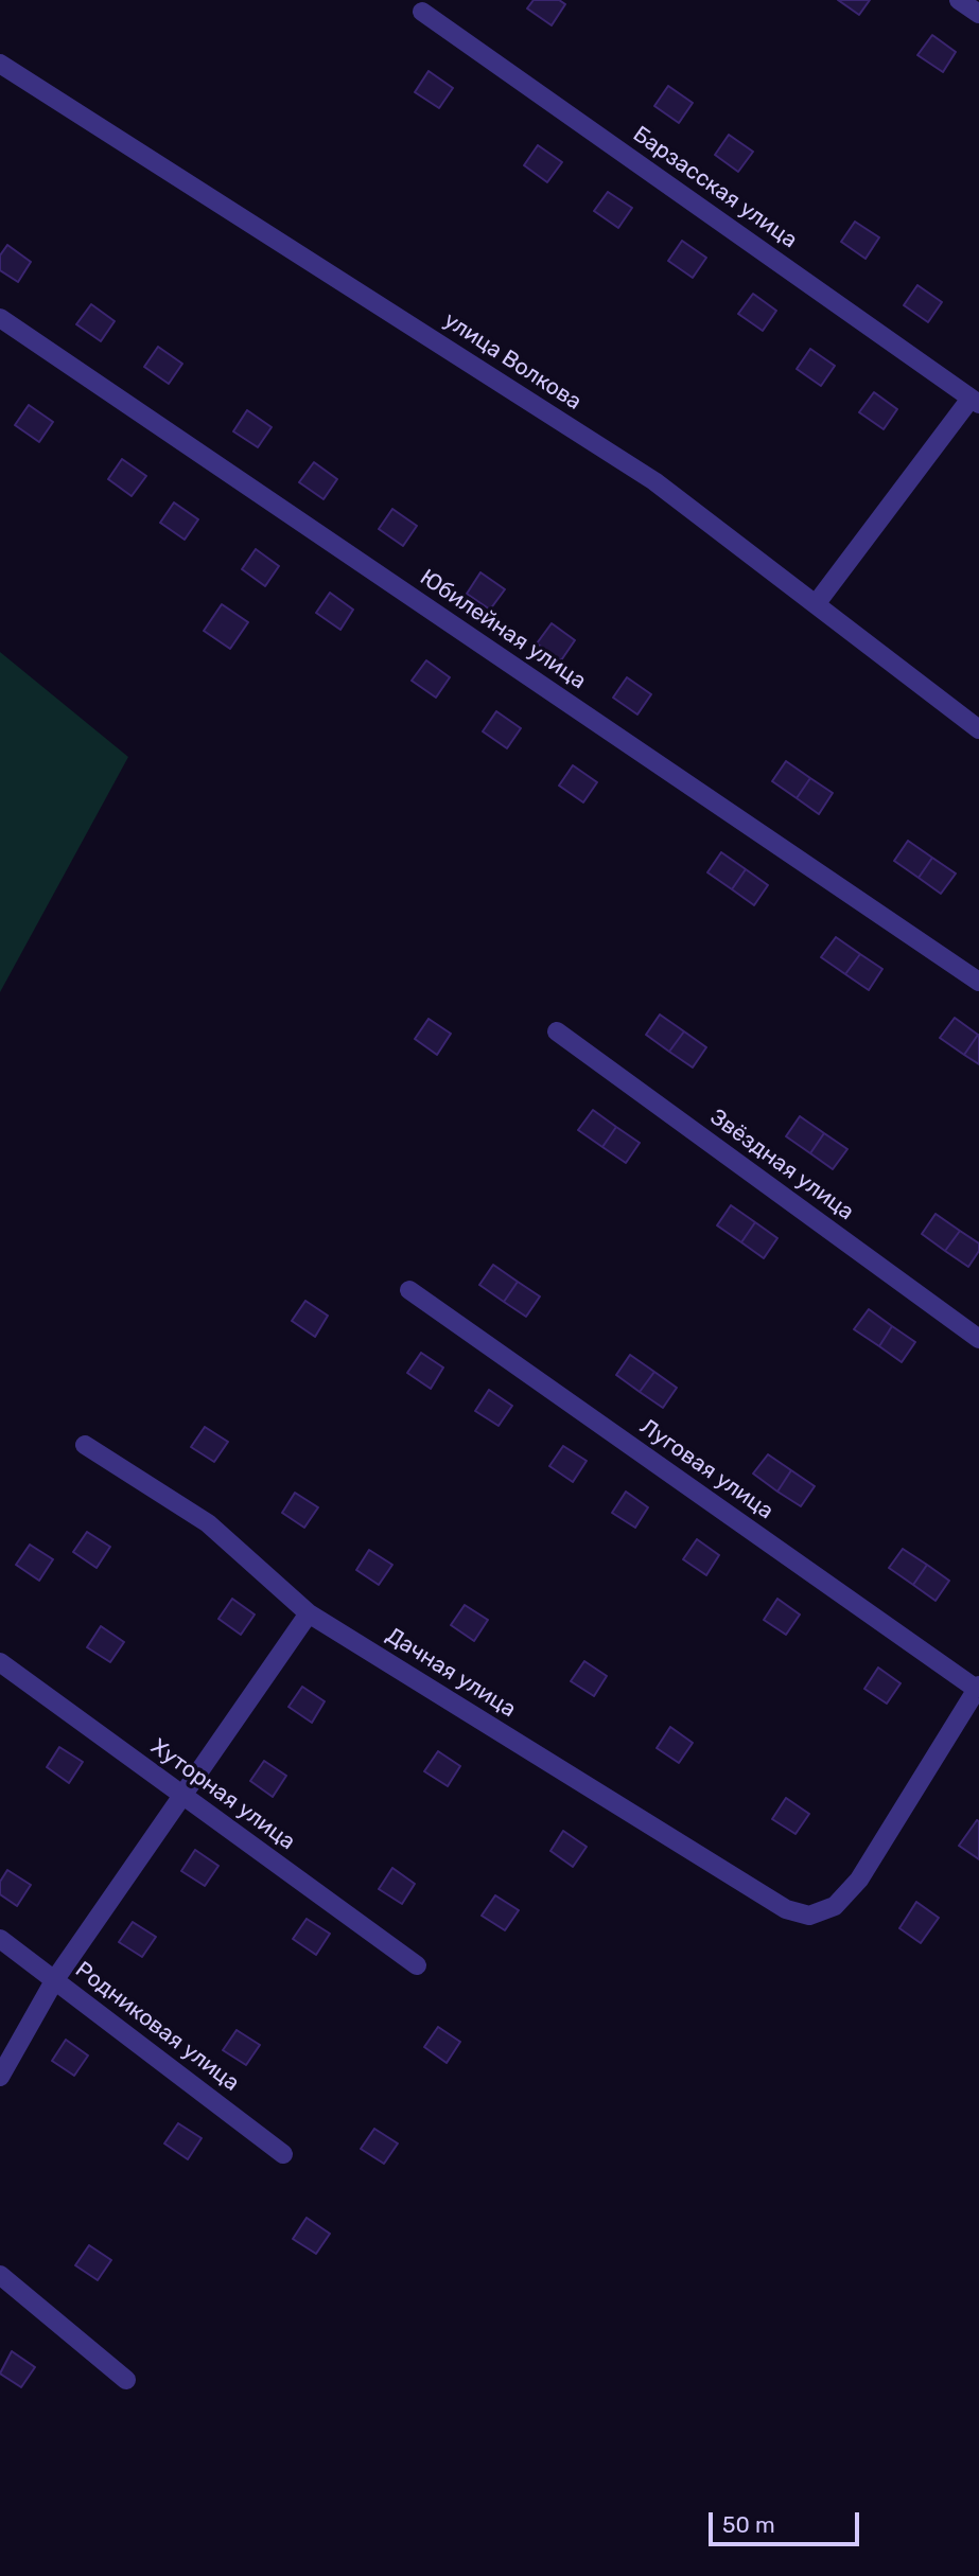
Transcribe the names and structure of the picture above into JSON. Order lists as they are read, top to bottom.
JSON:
{
  "streets": {
    "street": [
      "Барзасская улица",
      "улица Волкова",
      "Юбилейная улица",
      "Звёздная улица",
      "Луговая улица",
      "Дачная улица",
      "Хуторная улица",
      "Родниковая улица"
    ]
  },
  "crossings": [
    ["Луговая улица", "Дачная улица"]
  ],
  "scale_bar": "50 m"
}
